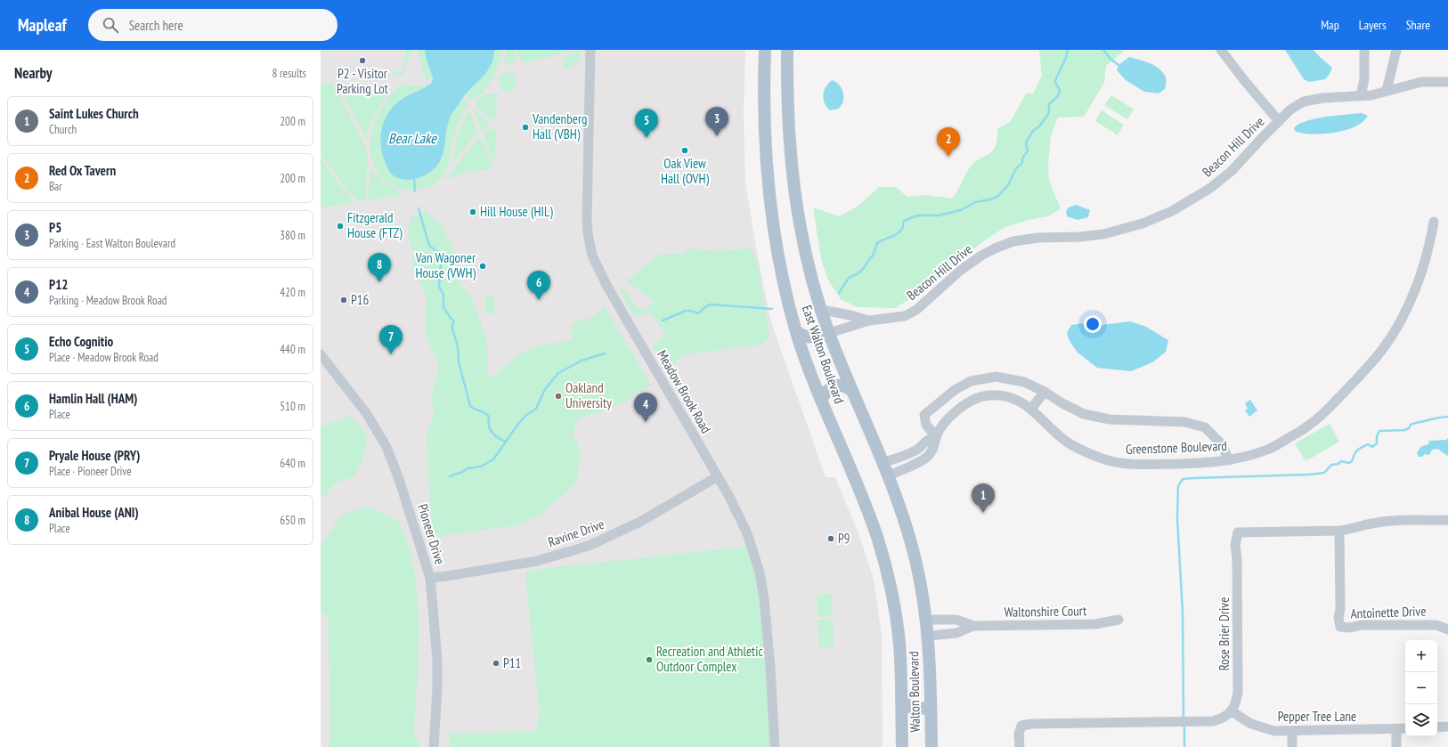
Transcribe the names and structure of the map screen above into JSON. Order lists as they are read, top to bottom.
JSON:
{
  "streets": {
    "main road": ["East Walton Boulevard", "Walton Boulevard"],
    "street": [
      "Beacon Hill Drive",
      "Meadow Brook Road",
      "Greenstone Boulevard",
      "Ravine Drive",
      "Pioneer Drive",
      "Waltonshire Court",
      "Antoinette Drive",
      "Rose Brier Drive",
      "Pepper Tree Lane"
    ]
  },
  "crossings": [
    ["Beacon Hill Drive", "East Walton Boulevard"],
    ["East Walton Boulevard", "Greenstone Boulevard"],
    ["East Walton Boulevard", "Waltonshire Court"],
    ["East Walton Boulevard", "Walton Boulevard"],
    ["Meadow Brook Road", "Ravine Drive"],
    ["Ravine Drive", "Pioneer Drive"],
    ["Waltonshire Court", "Walton Boulevard"],
    ["Antoinette Drive", "Rose Brier Drive"],
    ["Rose Brier Drive", "Pepper Tree Lane"]
  ],
  "water": ["Bear Lake"],
  "places": [
    "P2 - Visitor Parking Lot",
    "Vandenberg Hall (VBH)",
    "Oak View Hall (OVH)",
    "Hill House (HIL)",
    "Fitzgerald House (FTZ)",
    "Van Wagoner House (VWH)",
    "P16",
    "Oakland University",
    "P9",
    "Recreation and Athletic Outdoor Complex",
    "P11"
  ],
  "page": {
    "header": "Mapleaf",
    "search": "Search here",
    "nav": ["Map", "Layers", "Share"],
    "heading": ["Nearby", "8 results"],
    "list": [
      {
        "mark": "1",
        "name": "Saint Lukes Church",
        "note": "Church",
        "value": "200 m"
      },
      {
        "mark": "2",
        "name": "Red Ox Tavern",
        "note": "Bar",
        "value": "200 m"
      },
      {
        "mark": "3",
        "name": "P5",
        "note": "Parking · East Walton Boulevard",
        "value": "380 m"
      },
      {
        "mark": "4",
        "name": "P12",
        "note": "Parking · Meadow Brook Road",
        "value": "420 m"
      },
      {
        "mark": "5",
        "name": "Echo Cognitio",
        "note": "Place · Meadow Brook Road",
        "value": "440 m"
      },
      {
        "mark": "6",
        "name": "Hamlin Hall (HAM)",
        "note": "Place",
        "value": "510 m"
      },
      {
        "mark": "7",
        "name": "Pryale House (PRY)",
        "note": "Place · Pioneer Drive",
        "value": "640 m"
      },
      {
        "mark": "8",
        "name": "Anibal House (ANI)",
        "note": "Place",
        "value": "650 m"
      }
    ],
    "pins": [
      "3",
      "5",
      "2",
      "8",
      "6",
      "7",
      "4",
      "1"
    ],
    "map_buttons": ["+", "−"]
  }
}
